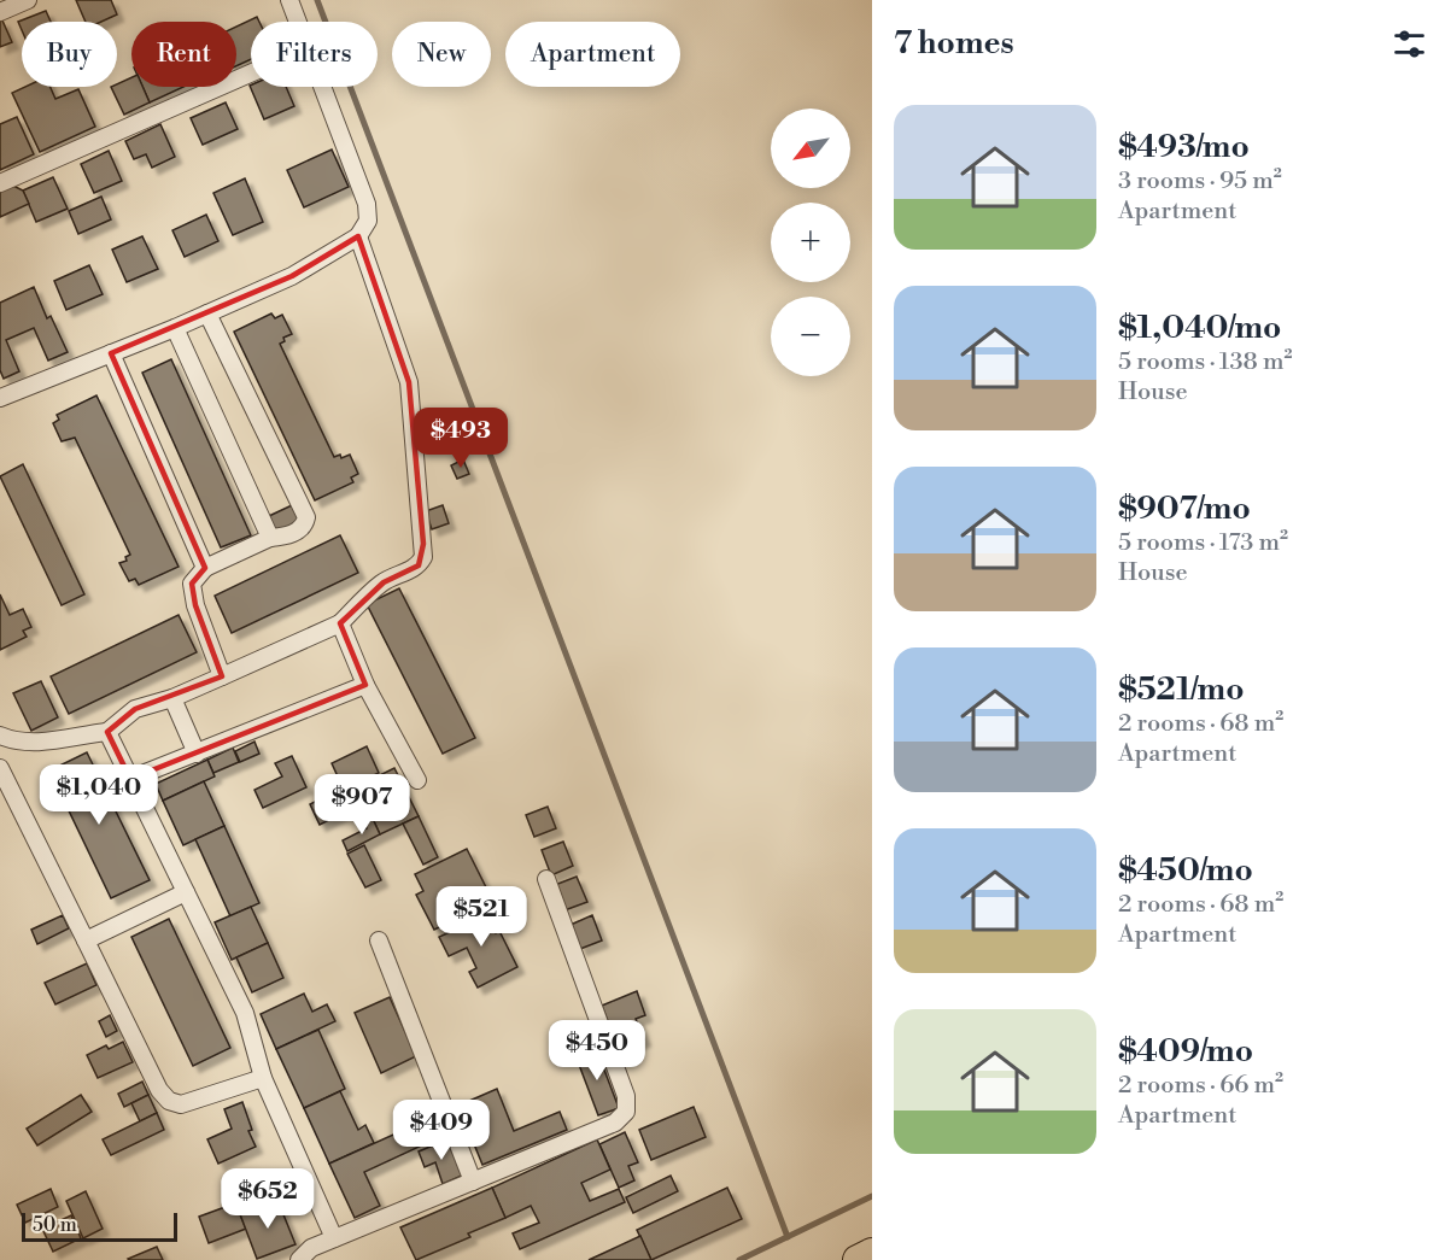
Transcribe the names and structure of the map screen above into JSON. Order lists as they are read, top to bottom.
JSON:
{
  "scale_bar": "50 m",
  "north": "bottom left",
  "page": {
    "heading": "7 homes",
    "chip": [
      "Buy",
      "Rent",
      "Filters",
      "New",
      "Apartment"
    ],
    "list": [
      {
        "name": "$493/mo",
        "note": "3 rooms · 95 m² · Apartment"
      },
      {
        "name": "$1,040/mo",
        "note": "5 rooms · 138 m² · House"
      },
      {
        "name": "$907/mo",
        "note": "5 rooms · 173 m² · House"
      },
      {
        "name": "$521/mo",
        "note": "2 rooms · 68 m² · Apartment"
      },
      {
        "name": "$450/mo",
        "note": "2 rooms · 68 m² · Apartment"
      },
      {
        "name": "$409/mo",
        "note": "2 rooms · 66 m² · Apartment"
      }
    ],
    "map_buttons": ["+", "−"],
    "price": [
      "$493",
      "$1,040",
      "$907",
      "$521",
      "$450",
      "$409",
      "$652"
    ],
    "scale": "50 m"
  }
}
